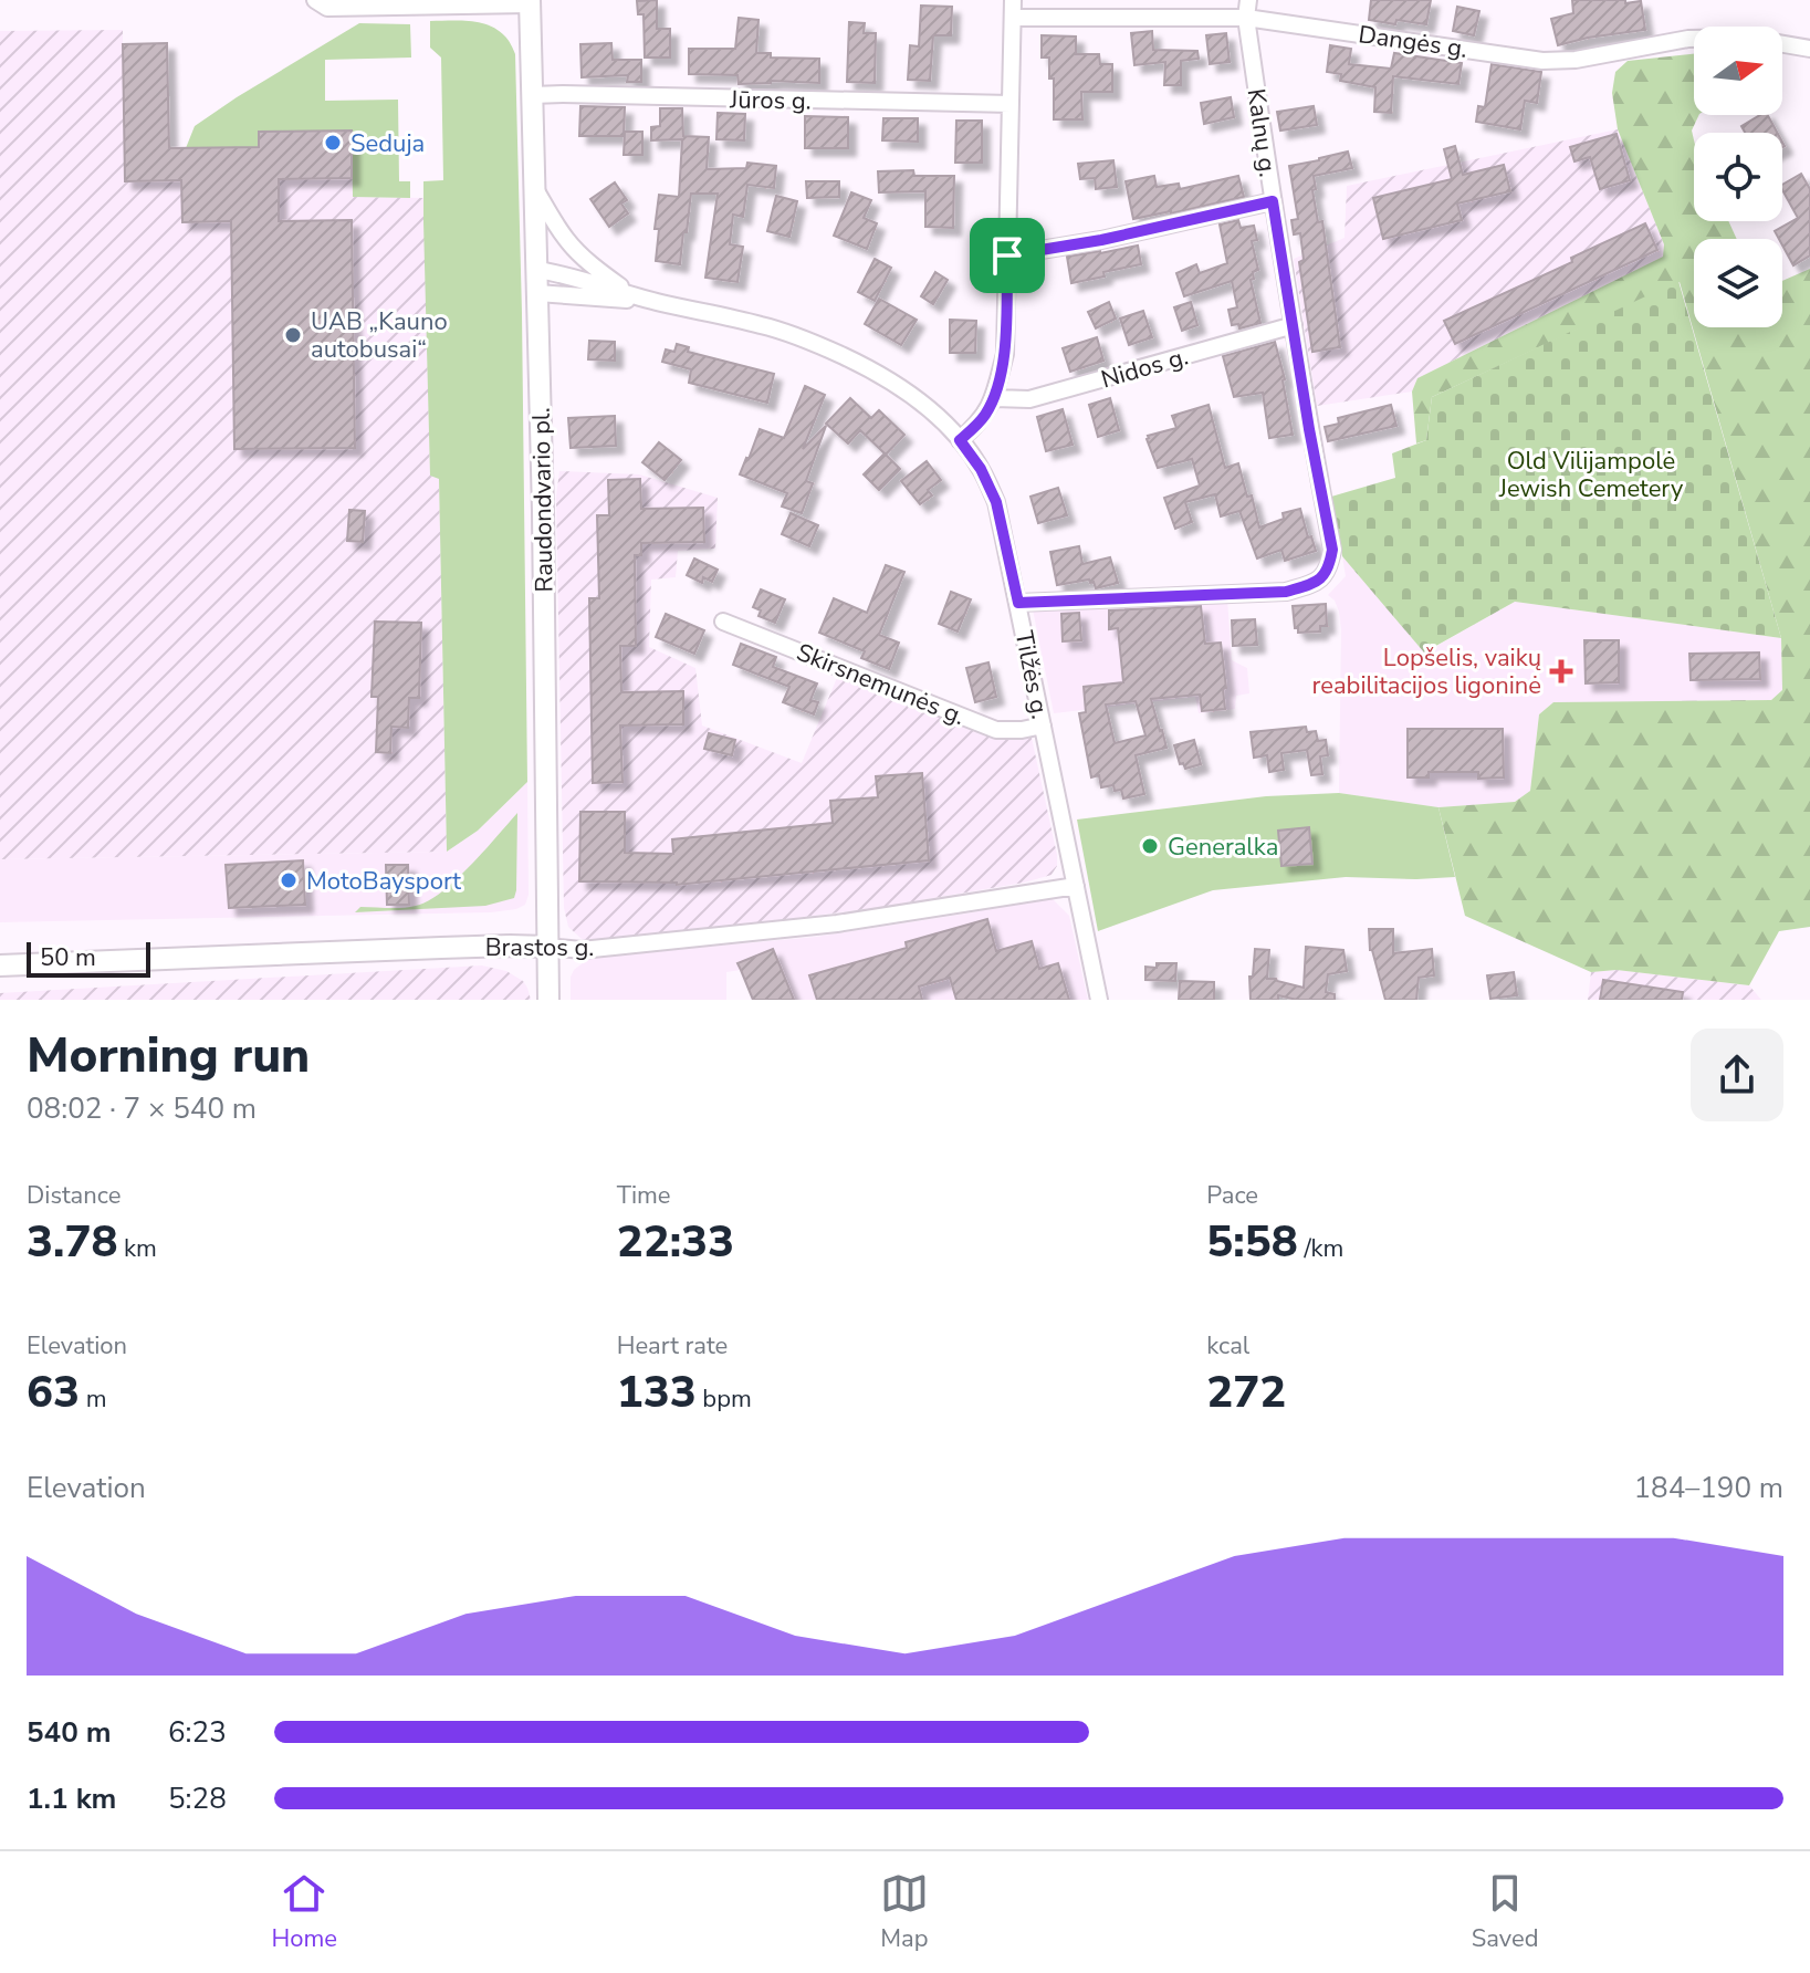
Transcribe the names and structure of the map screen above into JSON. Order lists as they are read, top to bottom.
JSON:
{
  "streets": {
    "main road": ["Raudondvario pl.", "Brastos g."],
    "street": [
      "Dangės g.",
      "Jūros g.",
      "Kalnų g.",
      "Nidos g.",
      "Tilžės g.",
      "Skirsnemunės g."
    ]
  },
  "crossings": [
    ["Dangės g.", "Kalnų g."],
    ["Jūros g.", "Raudondvario pl."],
    ["Kalnų g.", "Nidos g."],
    ["Kalnų g.", "Tilžės g."],
    ["Raudondvario pl.", "Brastos g."],
    ["Tilžės g.", "Skirsnemunės g."],
    ["Tilžės g.", "Brastos g."]
  ],
  "parks": ["Old Vilijampolė Jewish Cemetery"],
  "places": {
    "other": [
      "Seduja",
      "UAB „Kauno autobusai“",
      "Generalka",
      "MotoBaysport"
    ],
    "health": ["Lopšelis, vaikų reabilitacijos ligoninė"]
  },
  "scale_bar": "50 m",
  "north": "right",
  "page": {
    "scale": "50 m",
    "heading": ["Morning run", "08:02 · 7 × 540 m"],
    "stats": [
      ["Distance", "3.78 km"],
      ["Time", "22:33"],
      ["Pace", "5:58 /km"],
      ["Elevation", "63 m"],
      ["Heart rate", "133 bpm"],
      ["kcal", "272"]
    ],
    "chart": ["Elevation", "184–190 m"],
    "list": [
      {
        "name": "540 m",
        "note": "6:23"
      },
      {
        "name": "1.1 km",
        "note": "5:28"
      }
    ],
    "tabs": ["Home", "Map", "Saved"]
  }
}
